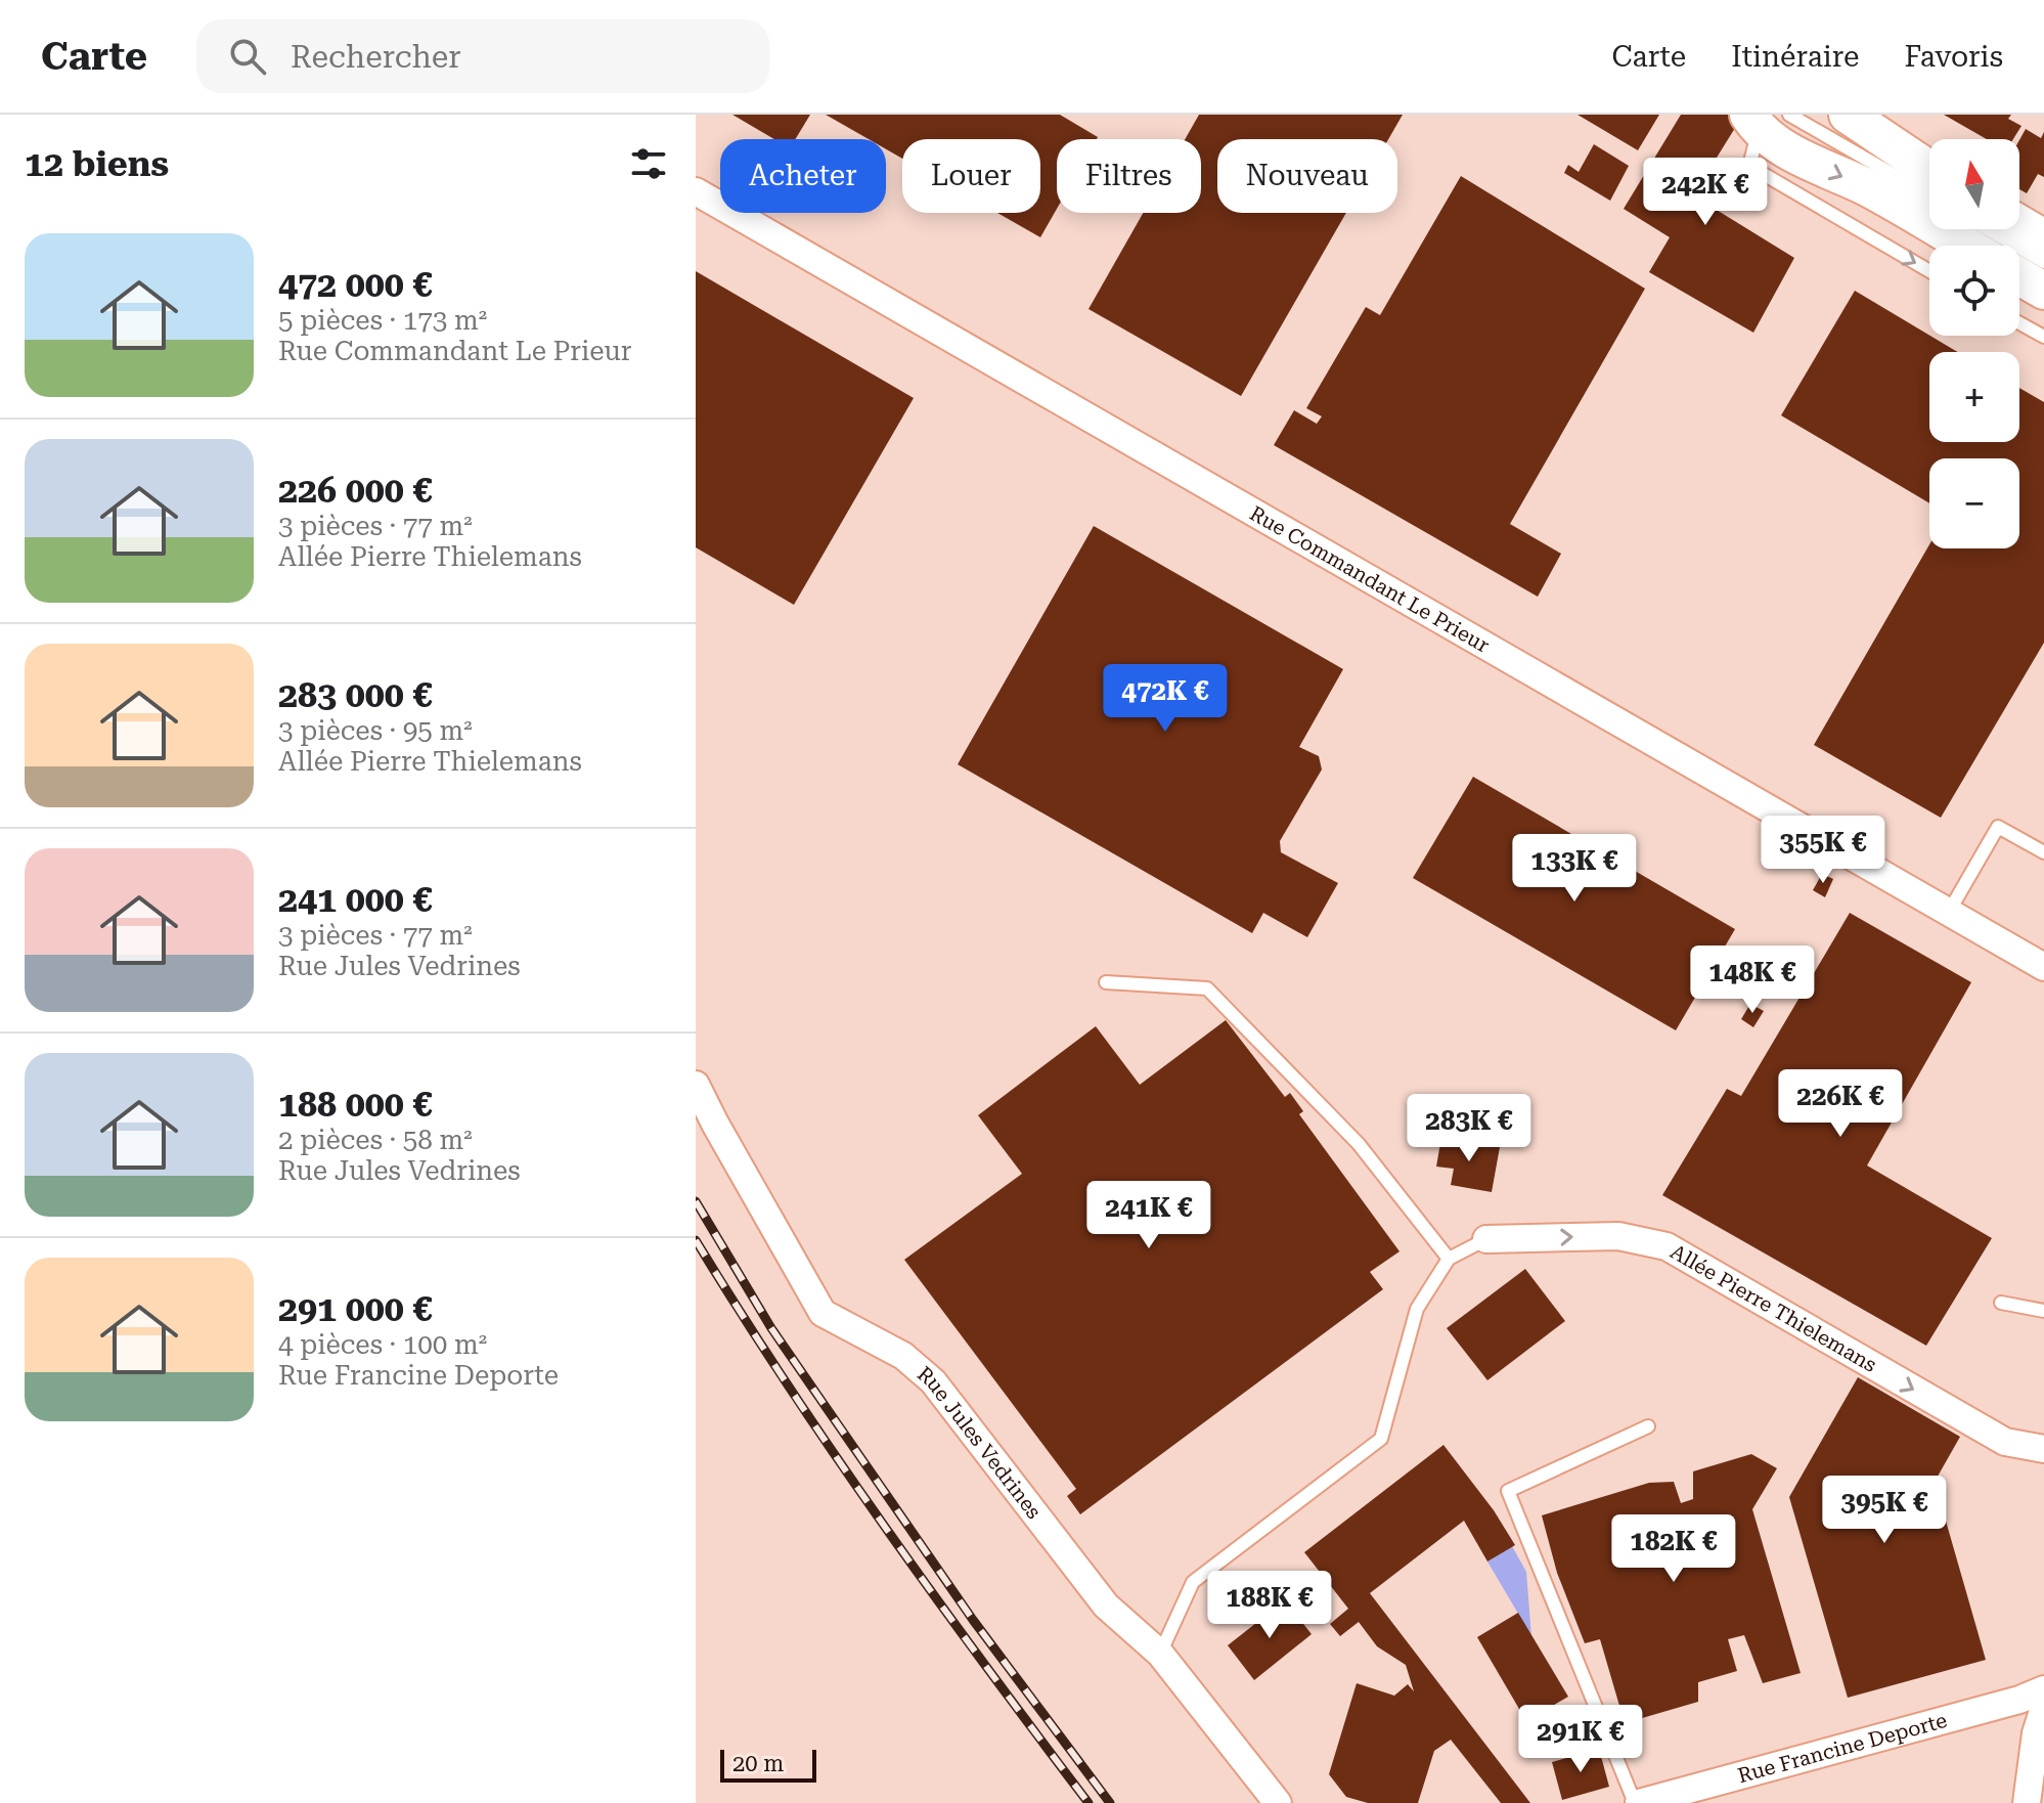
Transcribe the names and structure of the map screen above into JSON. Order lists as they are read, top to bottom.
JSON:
{
  "streets": {
    "street": [
      "Rue Commandant Le Prieur",
      "Allée Pierre Thielemans",
      "Rue Jules Vedrines",
      "Rue Francine Deporte"
    ]
  },
  "one_way": ["Allée Pierre Thielemans"],
  "scale_bar": "20 m",
  "north": "top",
  "page": {
    "header": "Carte",
    "search": "Rechercher",
    "nav": ["Carte", "Itinéraire", "Favoris"],
    "heading": "12 biens",
    "map_buttons": ["+", "−"],
    "chip": [
      "Acheter",
      "Louer",
      "Filtres",
      "Nouveau"
    ],
    "price": [
      "242K €",
      "472K €",
      "355K €",
      "133K €",
      "148K €",
      "226K €",
      "283K €",
      "241K €",
      "395K €",
      "182K €",
      "188K €",
      "291K €"
    ],
    "list": [
      {
        "name": "472 000 €",
        "note": "5 pièces · 173 m² · Rue Commandant Le Prieur"
      },
      {
        "name": "226 000 €",
        "note": "3 pièces · 77 m² · Allée Pierre Thielemans"
      },
      {
        "name": "283 000 €",
        "note": "3 pièces · 95 m² · Allée Pierre Thielemans"
      },
      {
        "name": "241 000 €",
        "note": "3 pièces · 77 m² · Rue Jules Vedrines"
      },
      {
        "name": "188 000 €",
        "note": "2 pièces · 58 m² · Rue Jules Vedrines"
      },
      {
        "name": "291 000 €",
        "note": "4 pièces · 100 m² · Rue Francine Deporte"
      }
    ],
    "scale": "20 m"
  }
}
